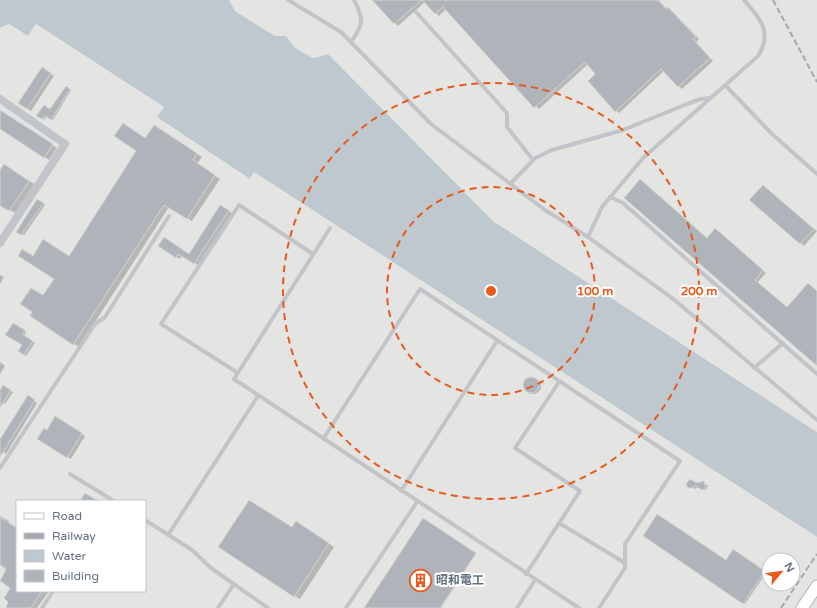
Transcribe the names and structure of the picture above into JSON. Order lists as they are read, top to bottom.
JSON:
{
  "places": {
    "building": ["昭和電工"]
  },
  "legend": [
    "Road",
    "Railway",
    "Water",
    "Building"
  ],
  "north": "top right",
  "rings": ["100 m", "200 m"]
}
